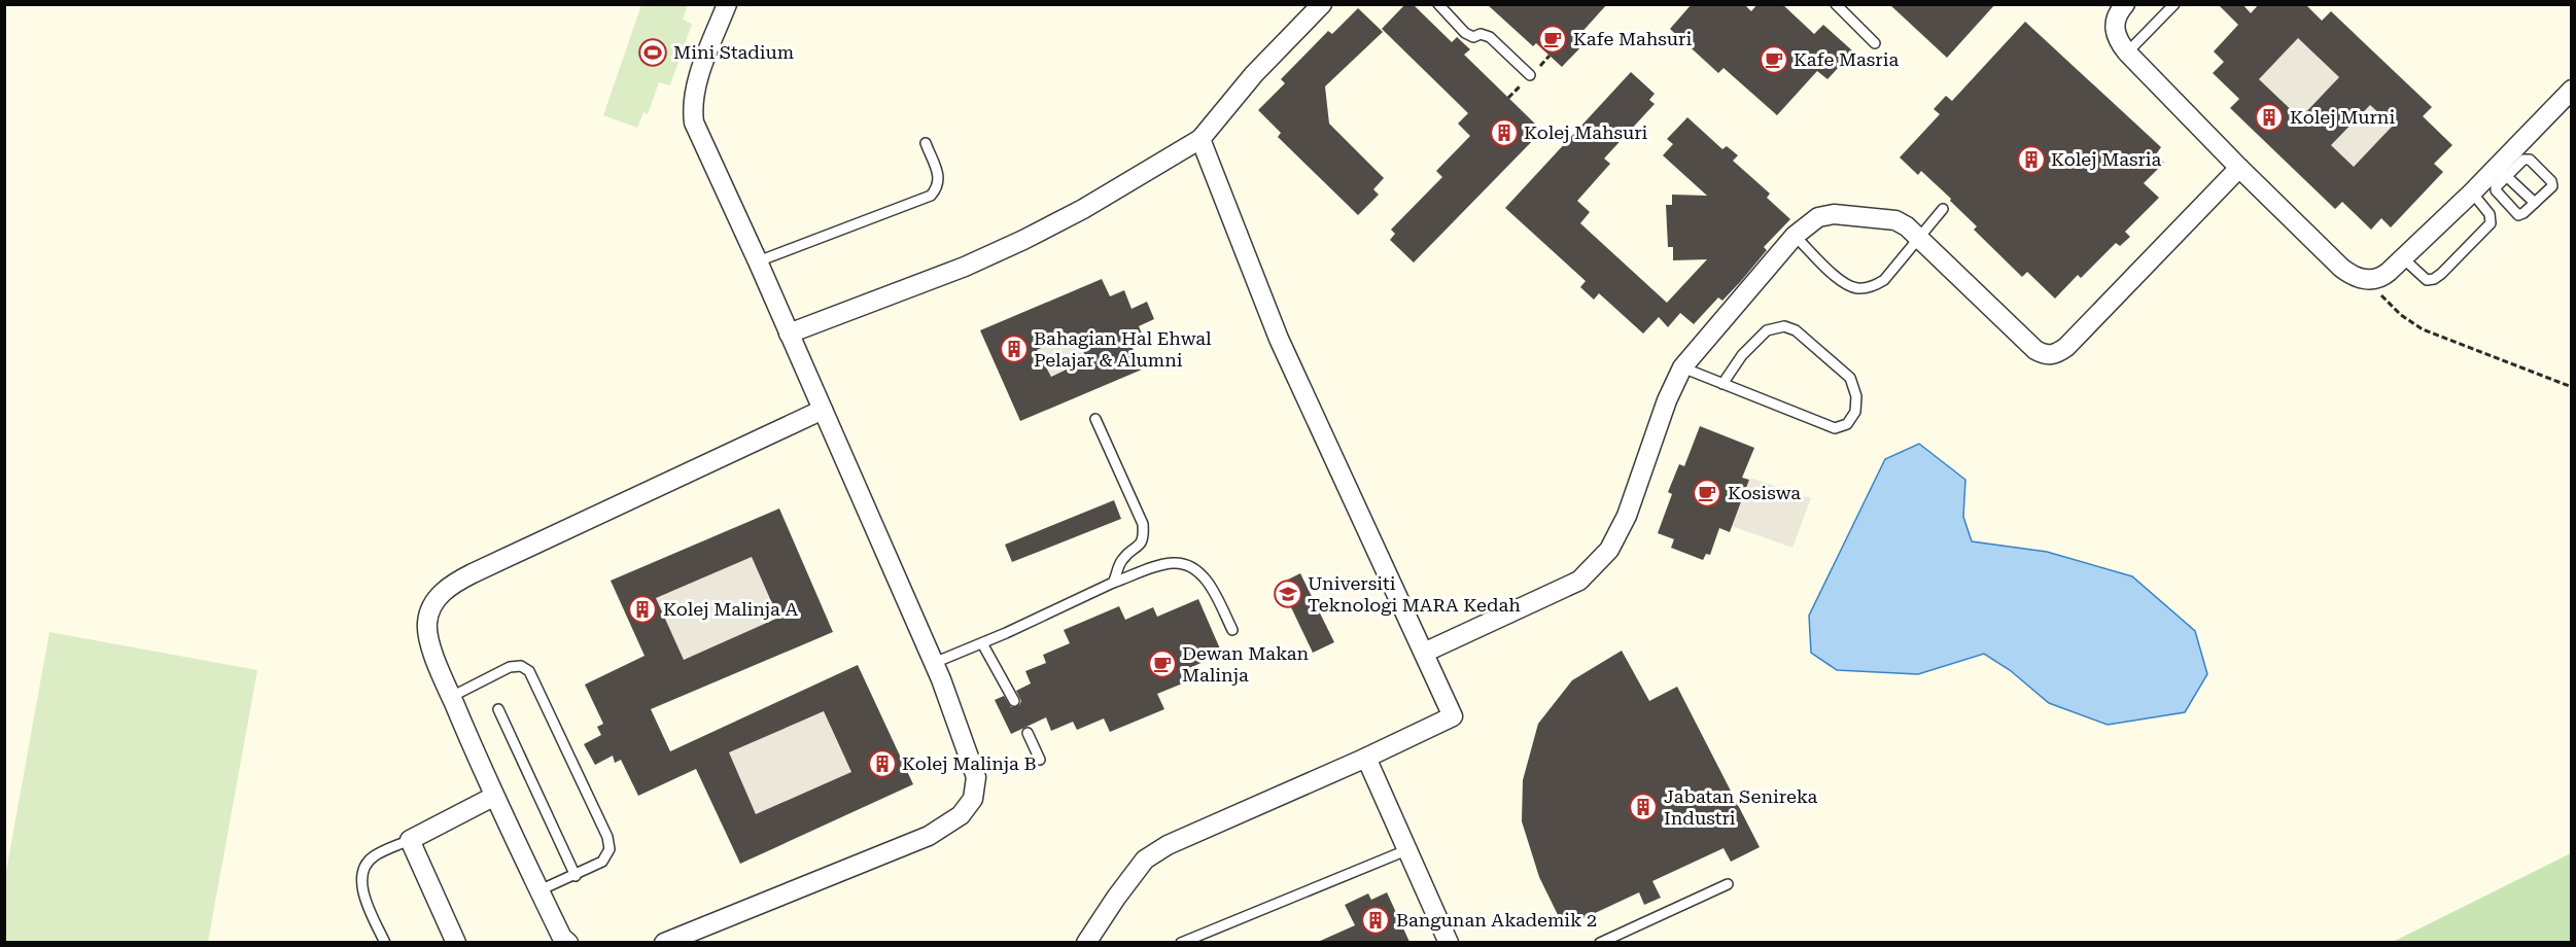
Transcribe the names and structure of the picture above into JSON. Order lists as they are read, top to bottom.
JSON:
{
  "places": {
    "cafe": [
      "Kafe Mahsuri",
      "Kafe Masria",
      "Kosiswa",
      "Dewan Makan Malinja"
    ],
    "sports": ["Mini Stadium"],
    "building": [
      "Kolej Murni",
      "Kolej Mahsuri",
      "Kolej Masria",
      "Bahagian Hal Ehwal Pelajar & Alumni",
      "Kolej Malinja A",
      "Kolej Malinja B",
      "Jabatan Senireka Industri",
      "Bangunan Akademik 2"
    ],
    "school or university": ["Universiti Teknologi MARA Kedah"]
  }
}
